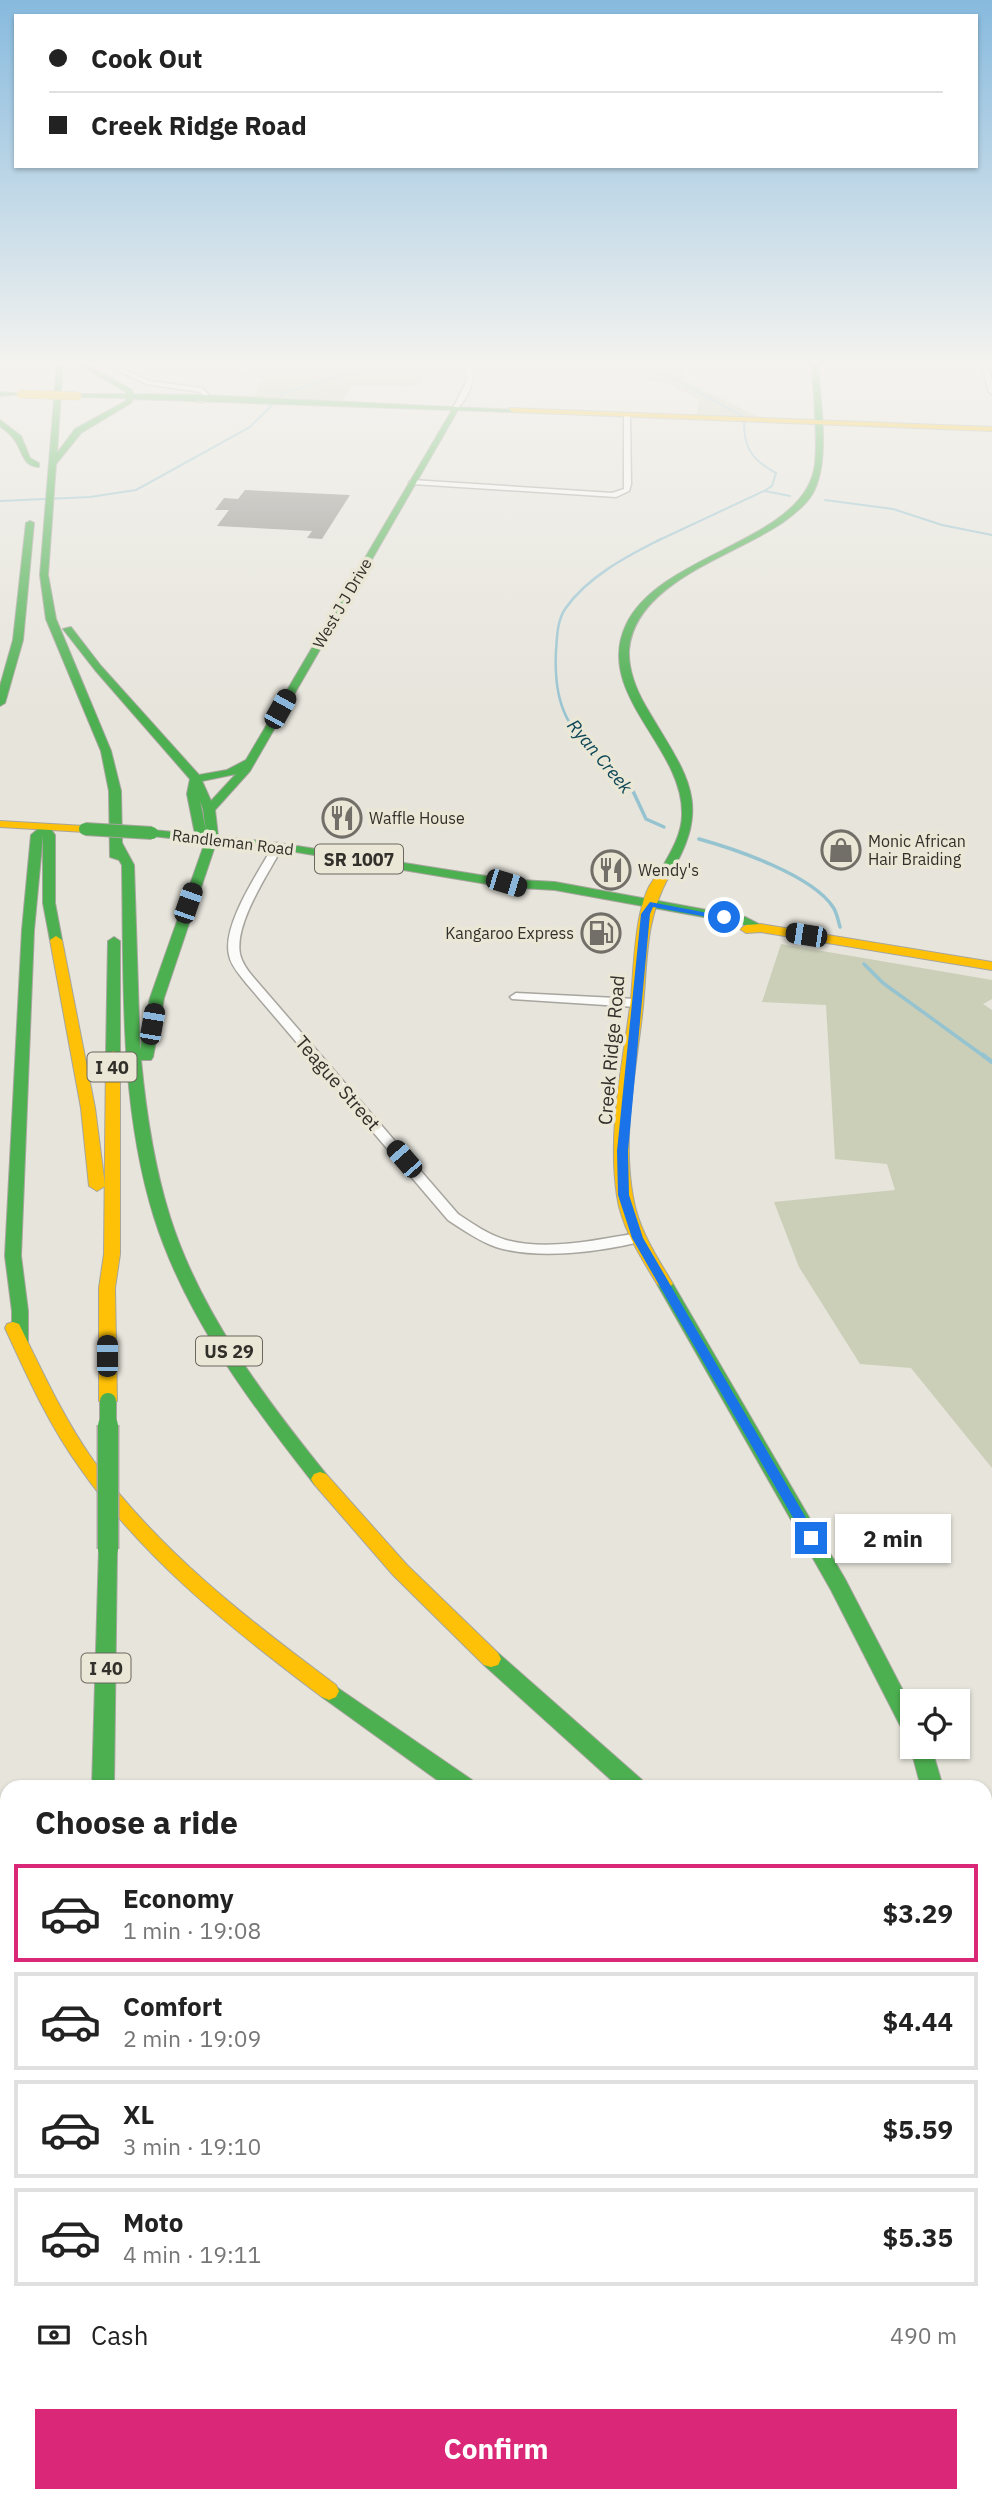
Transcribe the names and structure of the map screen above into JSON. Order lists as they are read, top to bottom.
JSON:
{
  "streets": {
    "main road": [
      "West J J Drive",
      "Randleman Road",
      "SR 1007",
      "Creek Ridge Road",
      "I 40",
      "US 29"
    ],
    "street": ["Teague Street"]
  },
  "crossings": [
    ["Randleman Road", "Creek Ridge Road"],
    ["Randleman Road", "Teague Street"],
    ["Creek Ridge Road", "Teague Street"],
    ["I 40", "US 29"]
  ],
  "water": ["Ryan Creek"],
  "places": {
    "restaurant": ["Waffle House", "Wendy's"],
    "shop": ["Monic African Hair Braiding"],
    "fuel station": ["Kangaroo Express"]
  },
  "page": {
    "banner": ["Cook Out", "Creek Ridge Road"],
    "bubble": "2 min",
    "heading": "Choose a ride",
    "list": [
      {
        "name": "Economy",
        "note": "1 min · 19:08",
        "value": "$3.29"
      },
      {
        "name": "Comfort",
        "note": "2 min · 19:09",
        "value": "$4.44"
      },
      {
        "name": "XL",
        "note": "3 min · 19:10",
        "value": "$5.59"
      },
      {
        "name": "Moto",
        "note": "4 min · 19:11",
        "value": "$5.35"
      }
    ],
    "pay": ["Cash", "490 m"],
    "buttons": "Confirm"
  }
}
